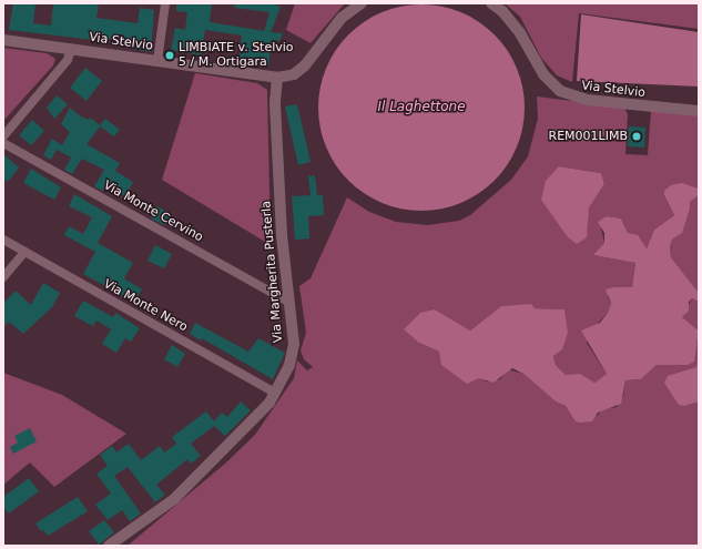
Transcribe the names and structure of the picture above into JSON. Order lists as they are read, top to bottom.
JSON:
{
  "streets": {
    "street": [
      "Via Stelvio",
      "Via Monte Cervino",
      "Via Margherita Pusterla",
      "Via Monte Nero"
    ]
  },
  "crossings": [
    ["Via Stelvio", "Via Margherita Pusterla"],
    ["Via Monte Cervino", "Via Margherita Pusterla"],
    ["Via Margherita Pusterla", "Via Monte Nero"]
  ],
  "water": ["Il Laghettone"],
  "places": ["LIMBIATE v. Stelvio 5 / M. Ortigara", "REM001LIMB"]
}
